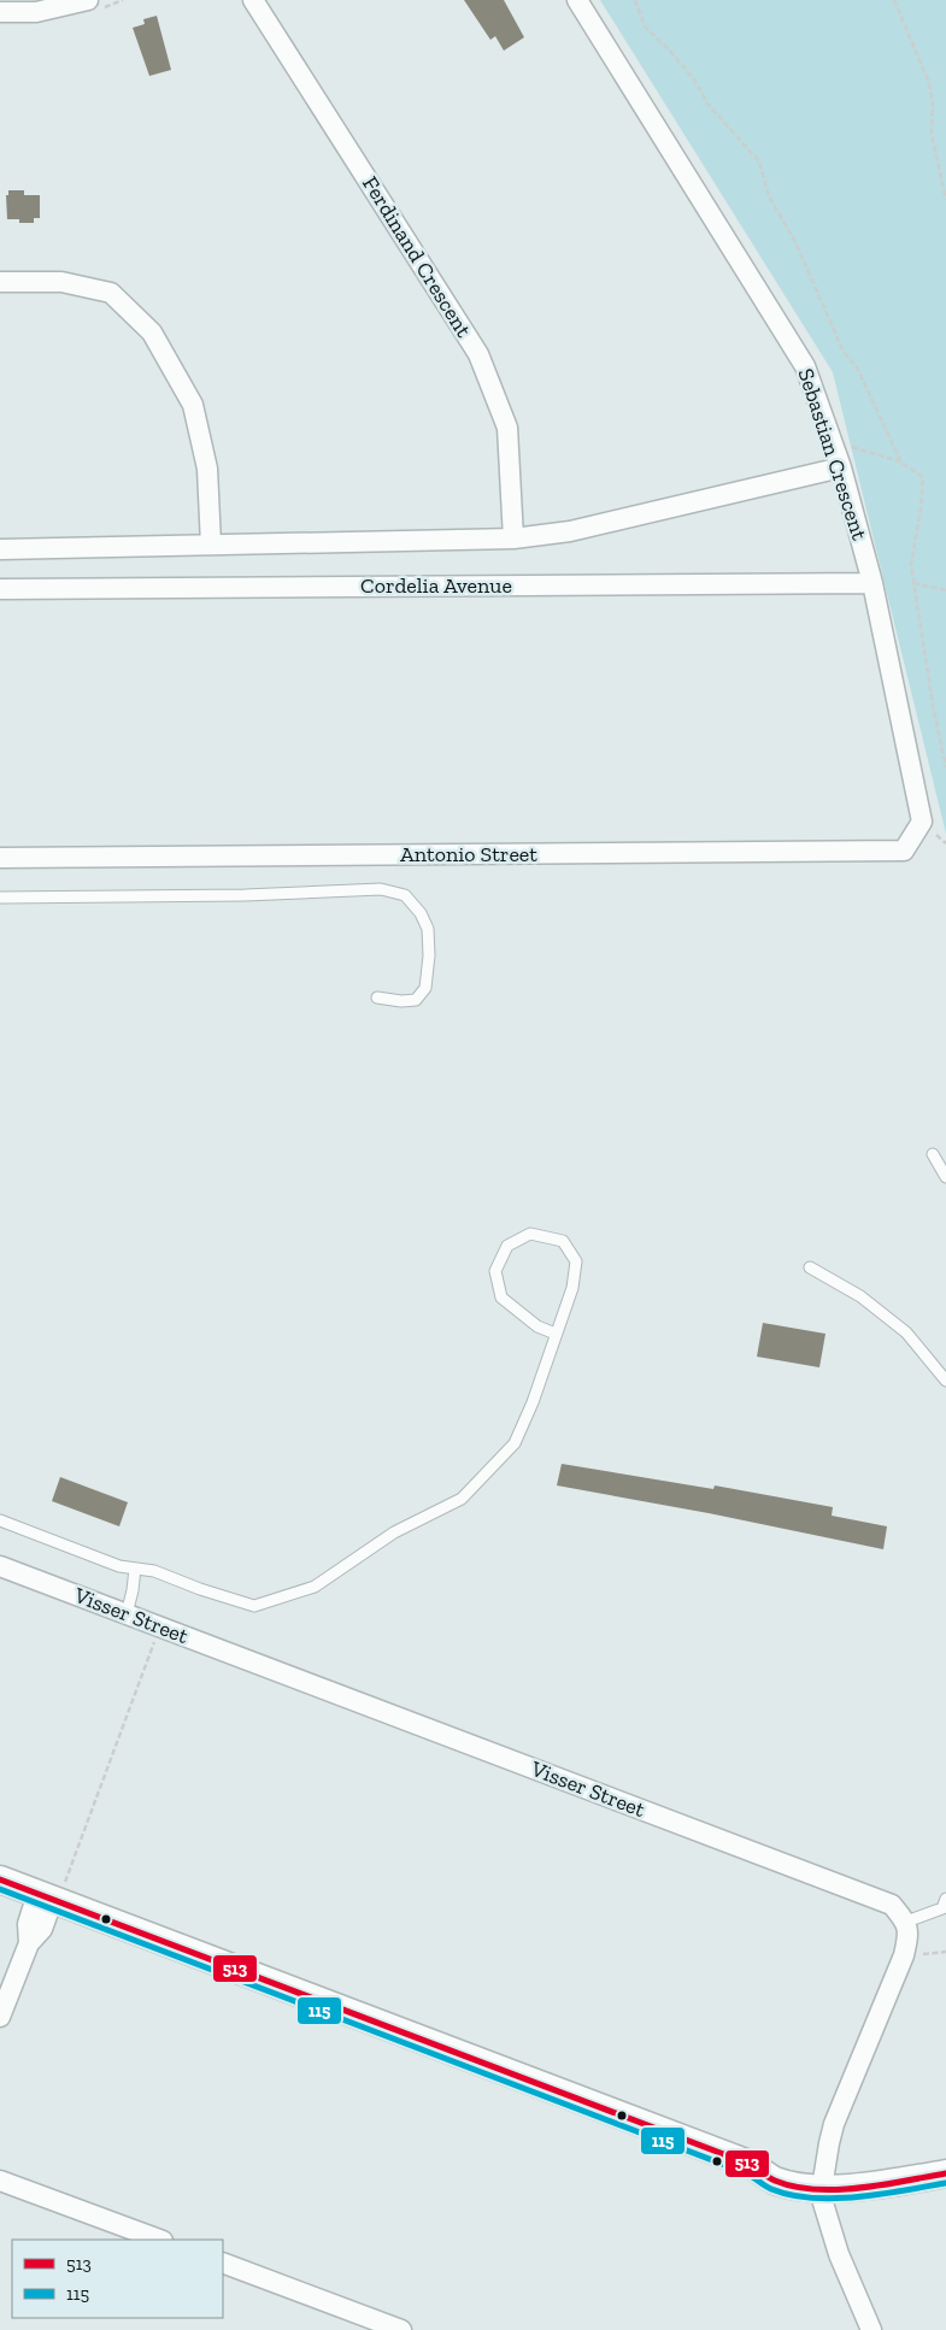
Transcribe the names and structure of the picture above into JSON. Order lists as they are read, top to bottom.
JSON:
{
  "streets": {
    "street": [
      "Ferdinand Crescent",
      "Sebastian Crescent",
      "Cordelia Avenue",
      "Antonio Street",
      "Visser Street"
    ]
  },
  "crossings": [
    ["Ferdinand Crescent", "Cordelia Avenue"],
    ["Sebastian Crescent", "Cordelia Avenue"],
    ["Sebastian Crescent", "Antonio Street"]
  ],
  "lines": ["transit line 513", "transit line 115"],
  "legend": ["513", "115"]
}
